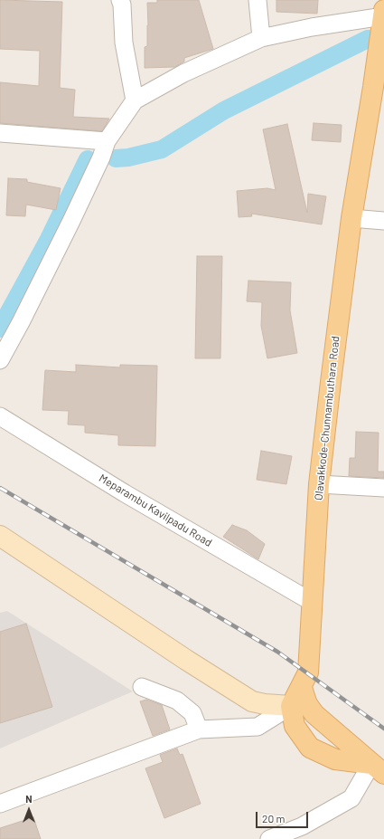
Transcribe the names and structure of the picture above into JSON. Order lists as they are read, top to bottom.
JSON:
{
  "streets": {
    "main road": ["Olavakkode-Chunnambuthara Road"],
    "street": ["Meparambu Kavilpadu Road"]
  },
  "crossings": [
    ["Olavakkode-Chunnambuthara Road", "Meparambu Kavilpadu Road"]
  ],
  "scale_bar": "20 m",
  "north": "top"
}
